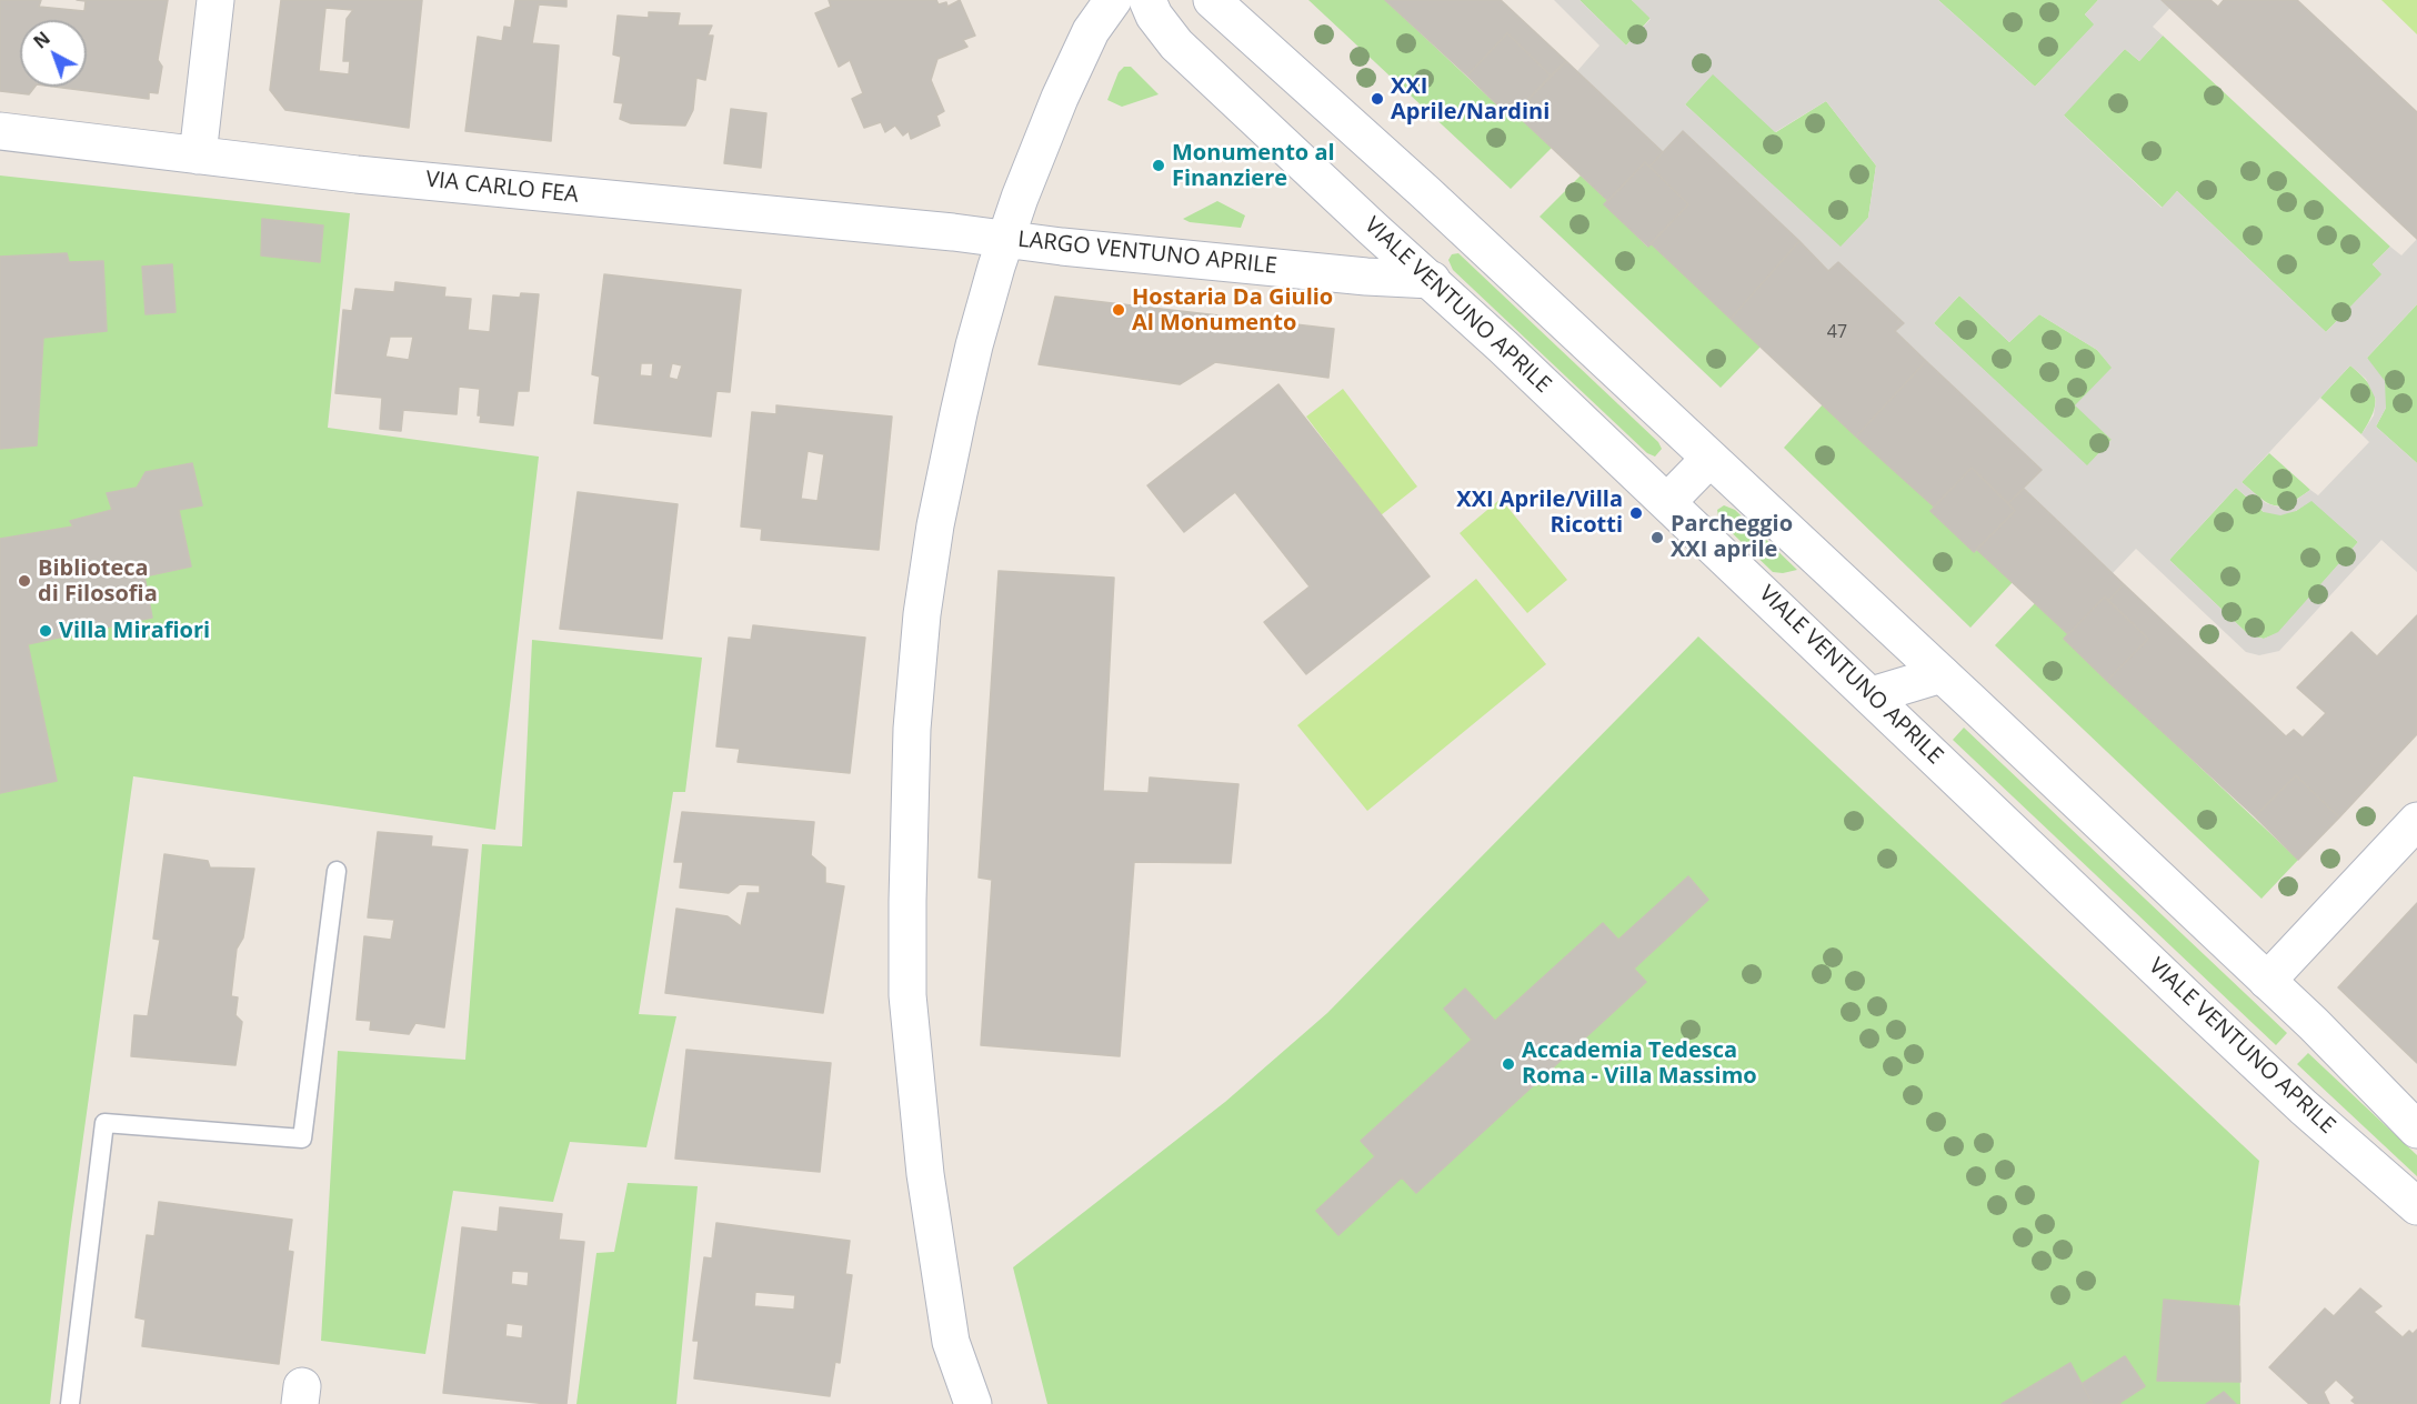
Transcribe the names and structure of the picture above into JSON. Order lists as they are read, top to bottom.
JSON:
{
  "streets": {
    "street": ["VIA CARLO FEA", "LARGO VENTUNO APRILE", "VIALE VENTUNO APRILE"]
  },
  "crossings": [
    ["VIA CARLO FEA", "LARGO VENTUNO APRILE"],
    ["LARGO VENTUNO APRILE", "VIALE VENTUNO APRILE"]
  ],
  "places": [
    "XXI Aprile/Nardini",
    "Monumento al Finanziere",
    "Hostaria Da Giulio Al Monumento",
    "XXI Aprile/Villa Ricotti",
    "Parcheggio XXI aprile",
    "Biblioteca di Filosofia",
    "Villa Mirafiori",
    "Accademia Tedesca Roma - Villa Massimo"
  ],
  "house_numbers": ["47"],
  "north": "top left"
}
